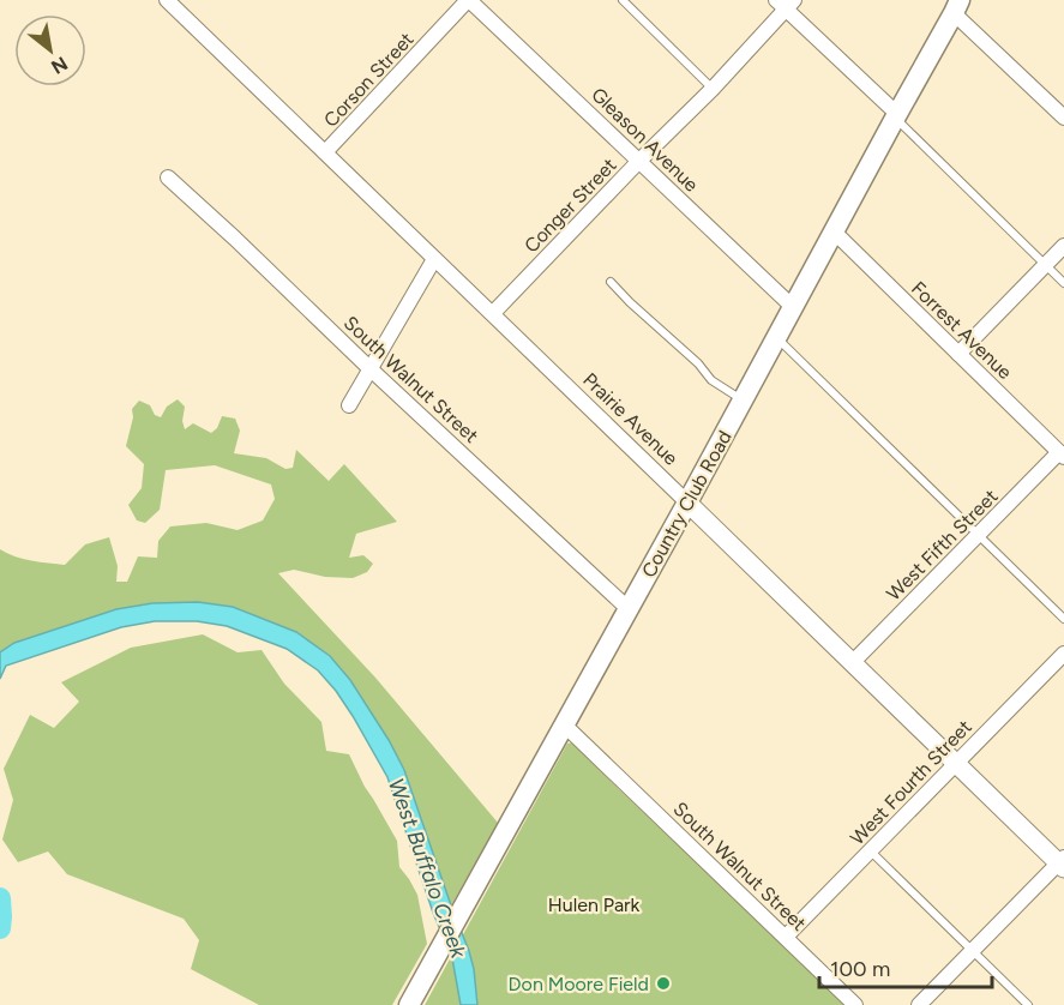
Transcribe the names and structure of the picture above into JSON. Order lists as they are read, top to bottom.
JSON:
{
  "streets": {
    "main road": ["Country Club Road"],
    "street": [
      "Corson Street",
      "Gleason Avenue",
      "Conger Street",
      "Forrest Avenue",
      "South Walnut Street",
      "Prairie Avenue",
      "West Fifth Street",
      "West Fourth Street"
    ]
  },
  "crossings": [
    ["Corson Street", "Gleason Avenue"],
    ["Corson Street", "Prairie Avenue"],
    ["Gleason Avenue", "Conger Street"],
    ["Gleason Avenue", "Country Club Road"],
    ["Conger Street", "Prairie Avenue"],
    ["Forrest Avenue", "Country Club Road"],
    ["Forrest Avenue", "West Fifth Street"],
    ["South Walnut Street", "Country Club Road"],
    ["South Walnut Street", "West Fourth Street"],
    ["Prairie Avenue", "Country Club Road"],
    ["Prairie Avenue", "West Fifth Street"],
    ["Prairie Avenue", "West Fourth Street"]
  ],
  "water": ["West Buffalo Creek"],
  "parks": ["Hulen Park"],
  "places": ["Don Moore Field"],
  "scale_bar": "100 m",
  "north": "bottom right"
}
